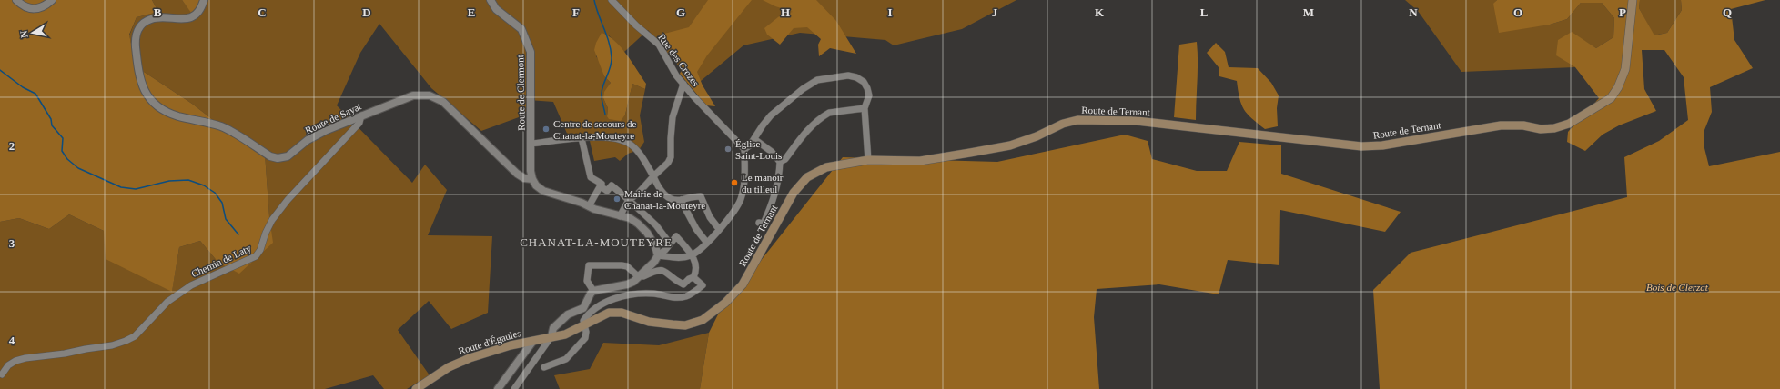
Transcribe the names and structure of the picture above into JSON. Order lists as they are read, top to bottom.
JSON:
{
  "streets": {
    "main road": ["Route de Ternant", "Route d'Égaules"],
    "street": [
      "Rue des Crozes",
      "Route de Clermont",
      "Route de Sayat",
      "Chemin de Laty"
    ]
  },
  "crossings": [
    ["Route de Clermont", "Route de Sayat"],
    ["Route de Ternant", "Route d'Égaules"],
    ["Route de Sayat", "Chemin de Laty"]
  ],
  "districts": ["CHANAT-LA-MOUTEYRE"],
  "parks": ["Bois de Clerzat"],
  "places": [
    "Centre de secours de Chanat-la-Mouteyre",
    "Église Saint-Louis",
    "Le manoir du tilleul",
    "Mairie de Chanat-la-Mouteyre"
  ],
  "north": "left",
  "grid": {
    "columns": [
      "B",
      "C",
      "D",
      "E",
      "F",
      "G",
      "H",
      "I",
      "J",
      "K",
      "L",
      "M",
      "N",
      "O",
      "P",
      "Q"
    ],
    "rows": ["2", "3", "4"]
  }
}
